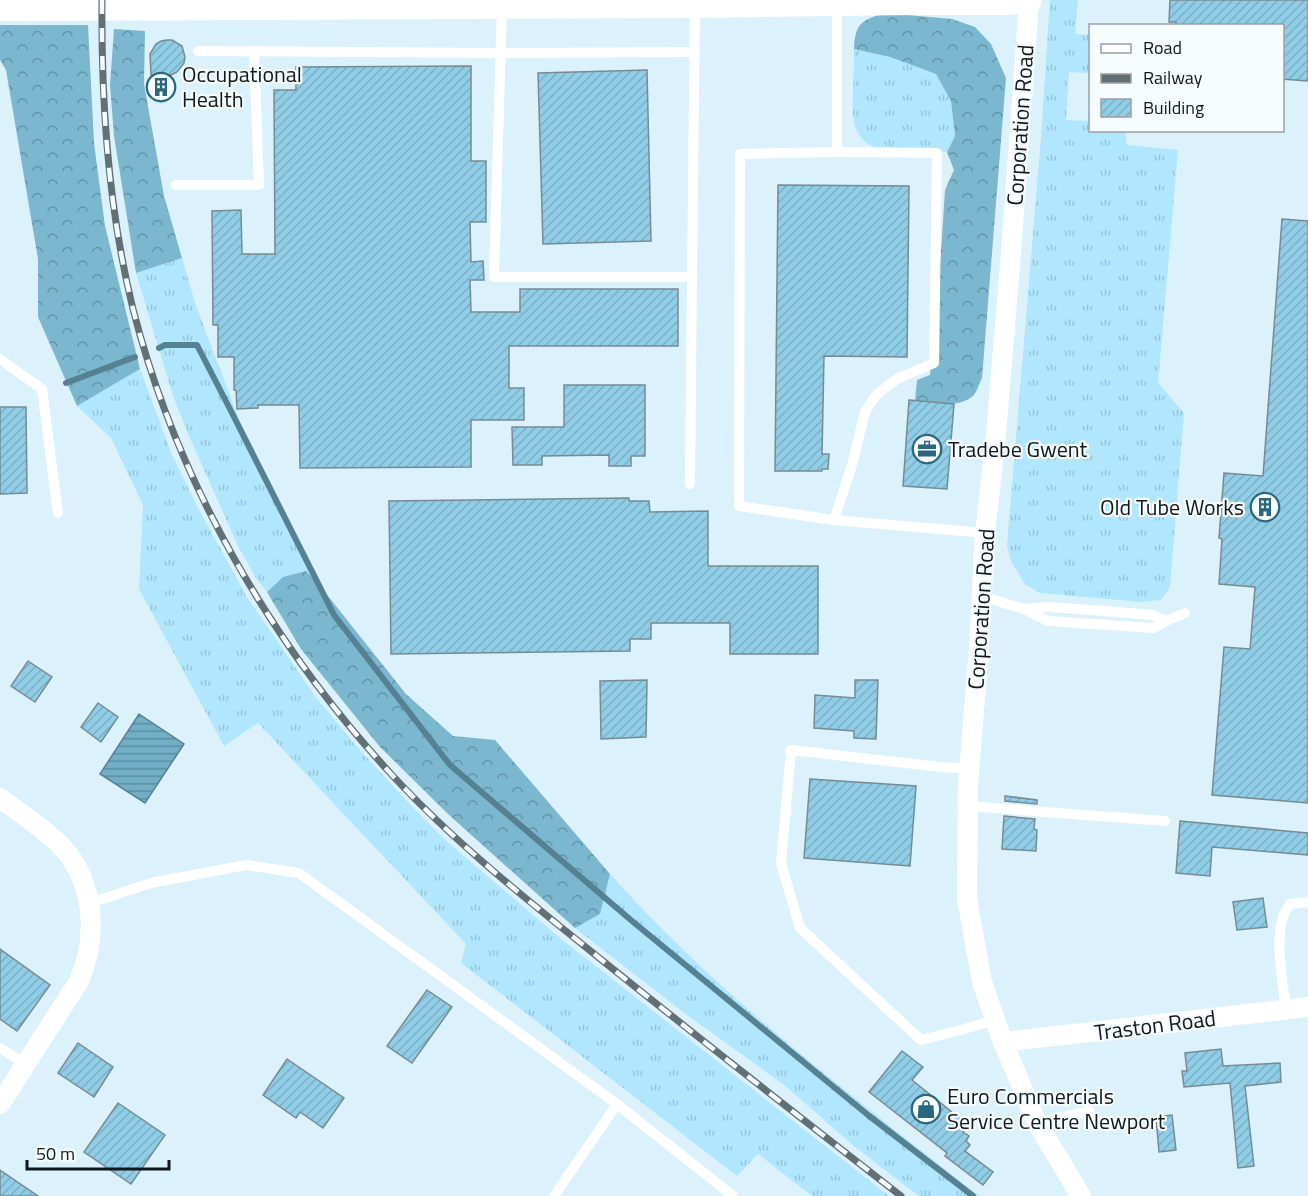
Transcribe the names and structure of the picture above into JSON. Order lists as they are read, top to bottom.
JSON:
{
  "streets": {
    "street": ["Corporation Road", "Traston Road"]
  },
  "crossings": [
    ["Corporation Road", "Traston Road"]
  ],
  "places": {
    "building": ["Occupational Health", "Old Tube Works"],
    "office": ["Tradebe Gwent"],
    "shop": ["Euro Commercials Service Centre Newport"]
  },
  "legend": ["Road", "Railway", "Building"],
  "scale_bar": "50 m"
}
